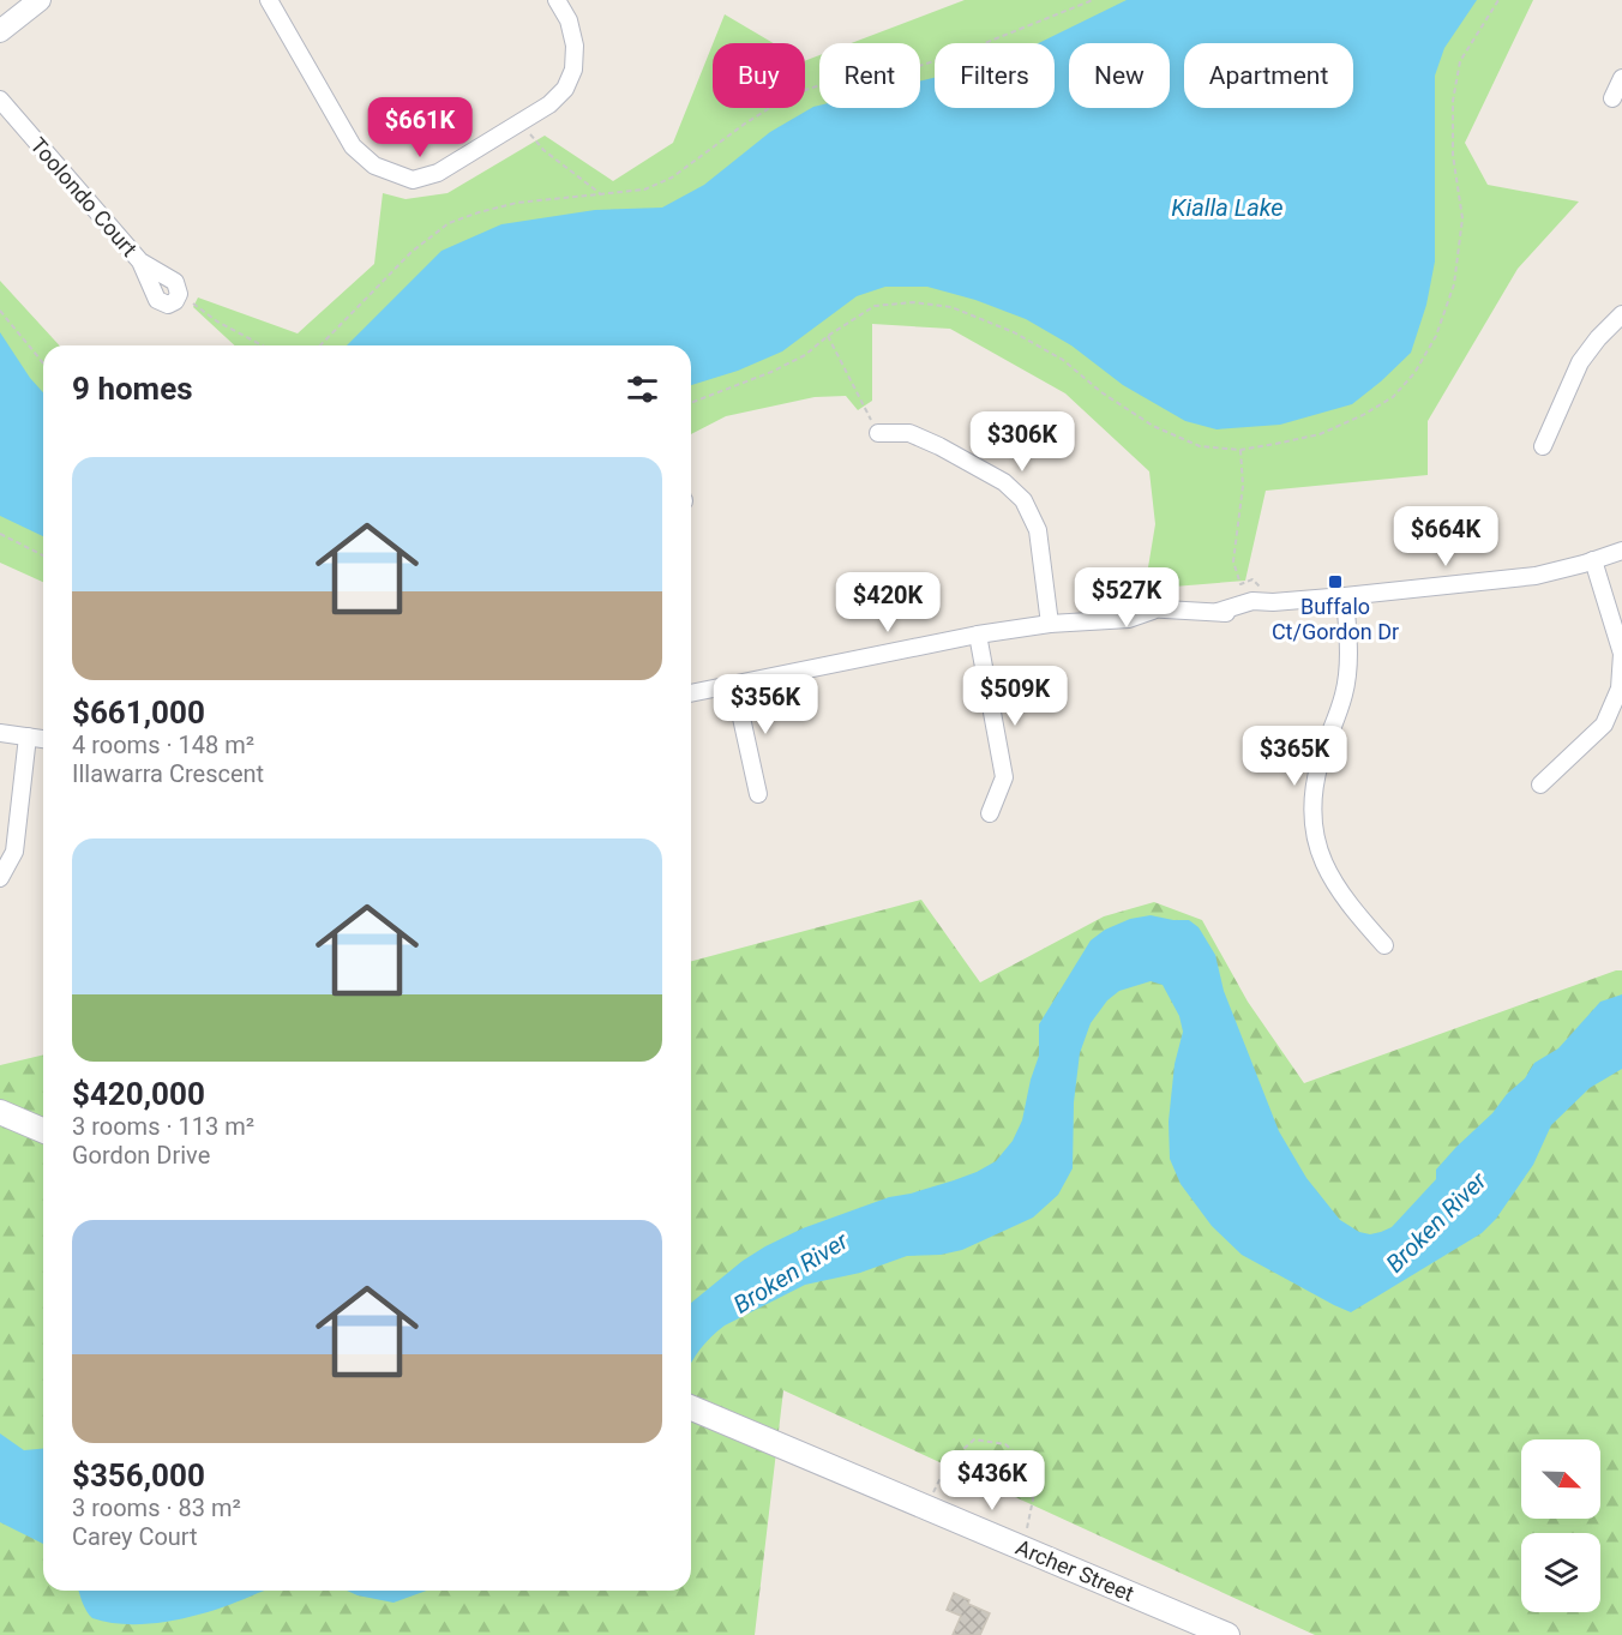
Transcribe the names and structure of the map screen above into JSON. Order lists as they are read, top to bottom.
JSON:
{
  "streets": {
    "main road": ["Archer Street"],
    "street": ["Toolondo Court"]
  },
  "water": ["Kialla Lake", "Broken River"],
  "places": {
    "transit": ["Buffalo Ct/Gordon Dr"]
  },
  "north": "bottom right",
  "page": {
    "chip": [
      "Buy",
      "Rent",
      "Filters",
      "New",
      "Apartment"
    ],
    "price": [
      "$661K",
      "$306K",
      "$664K",
      "$527K",
      "$420K",
      "$509K",
      "$356K",
      "$365K",
      "$436K"
    ],
    "heading": "9 homes",
    "list": [
      {
        "name": "$661,000",
        "note": "4 rooms · 148 m² · Illawarra Crescent"
      },
      {
        "name": "$420,000",
        "note": "3 rooms · 113 m² · Gordon Drive"
      },
      {
        "name": "$356,000",
        "note": "3 rooms · 83 m² · Carey Court"
      }
    ]
  }
}
